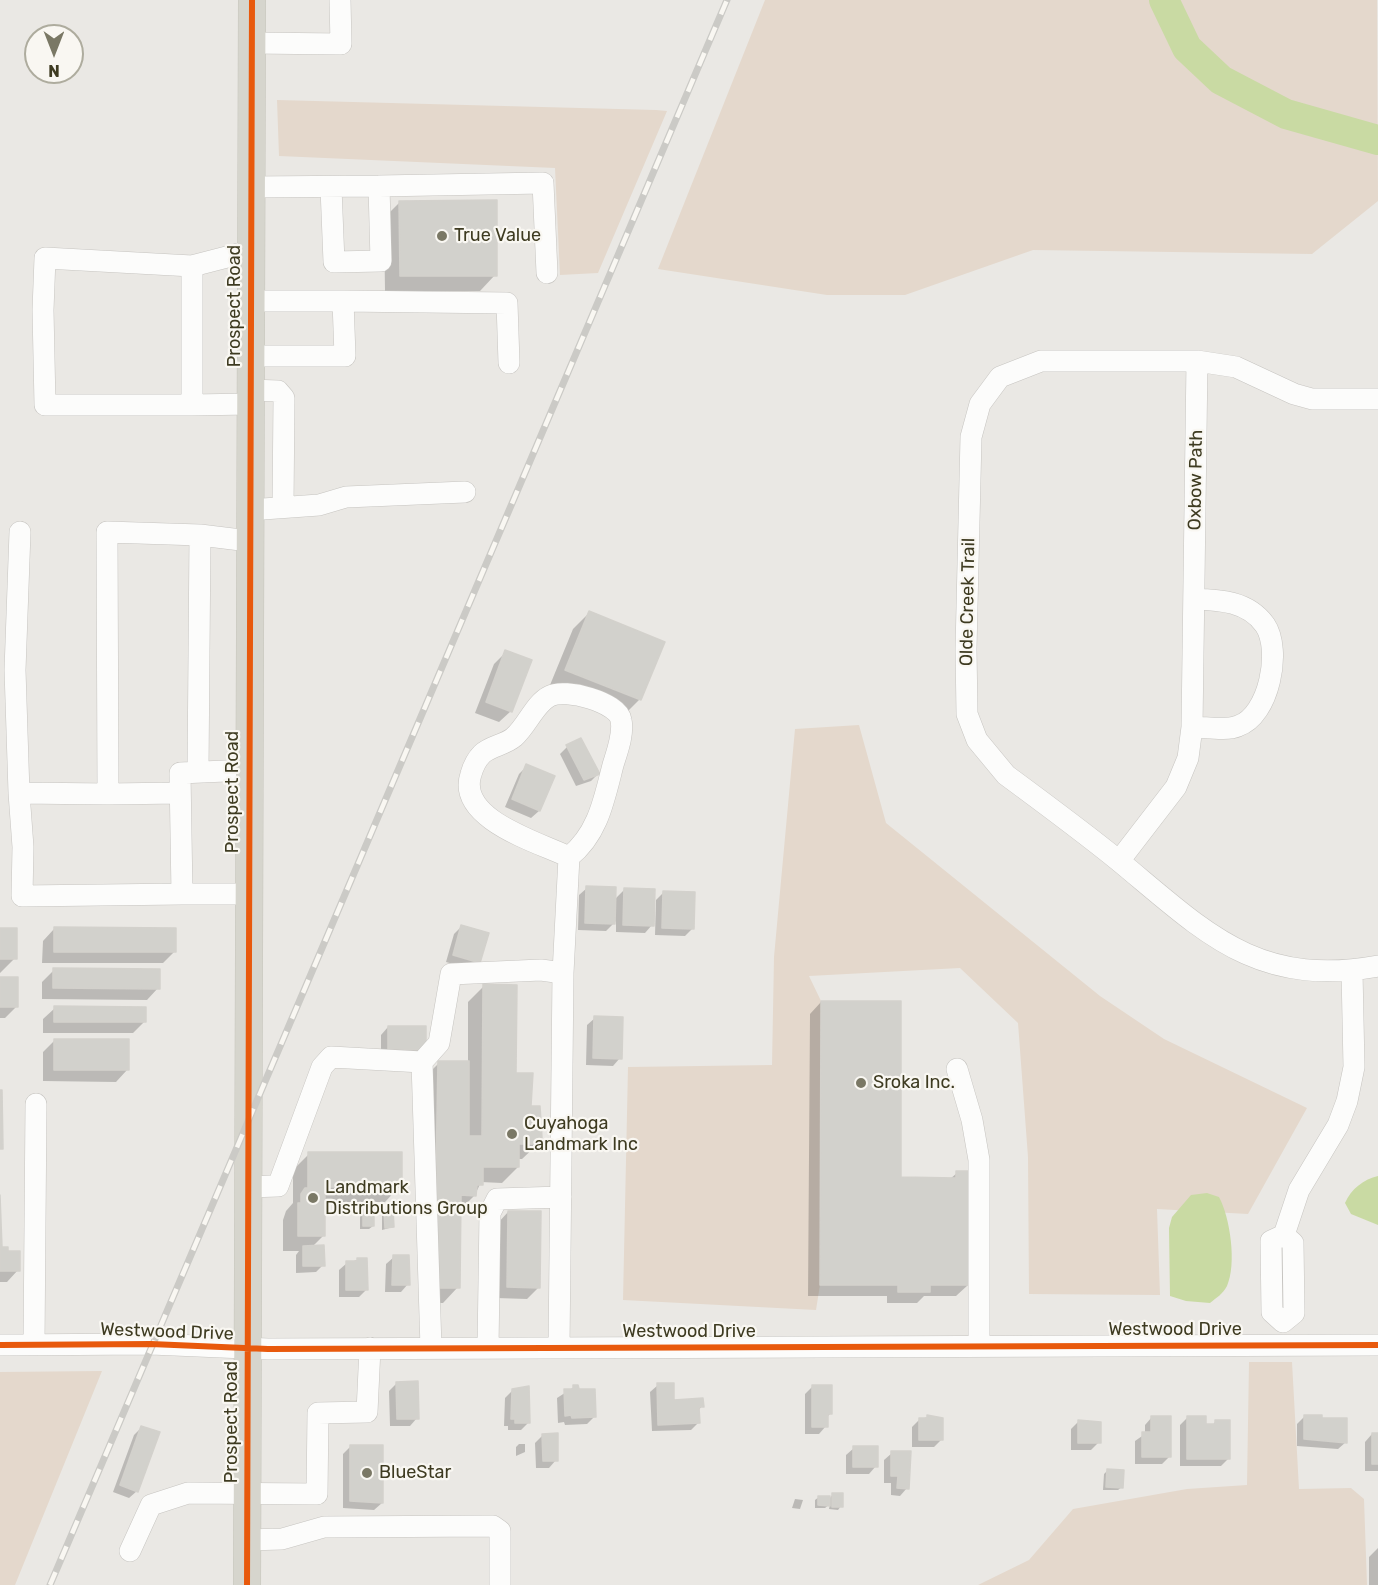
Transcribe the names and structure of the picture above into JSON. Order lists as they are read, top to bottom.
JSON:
{
  "streets": {
    "main road": ["Prospect Road"],
    "street": ["Oxbow Path", "Olde Creek Trail", "Westwood Drive"]
  },
  "crossings": [
    ["Prospect Road", "Westwood Drive"],
    ["Oxbow Path", "Olde Creek Trail"]
  ],
  "places": [
    "True Value",
    "Sroka Inc.",
    "Cuyahoga Landmark Inc",
    "Landmark Distributions Group",
    "BlueStar"
  ],
  "north": "bottom"
}
